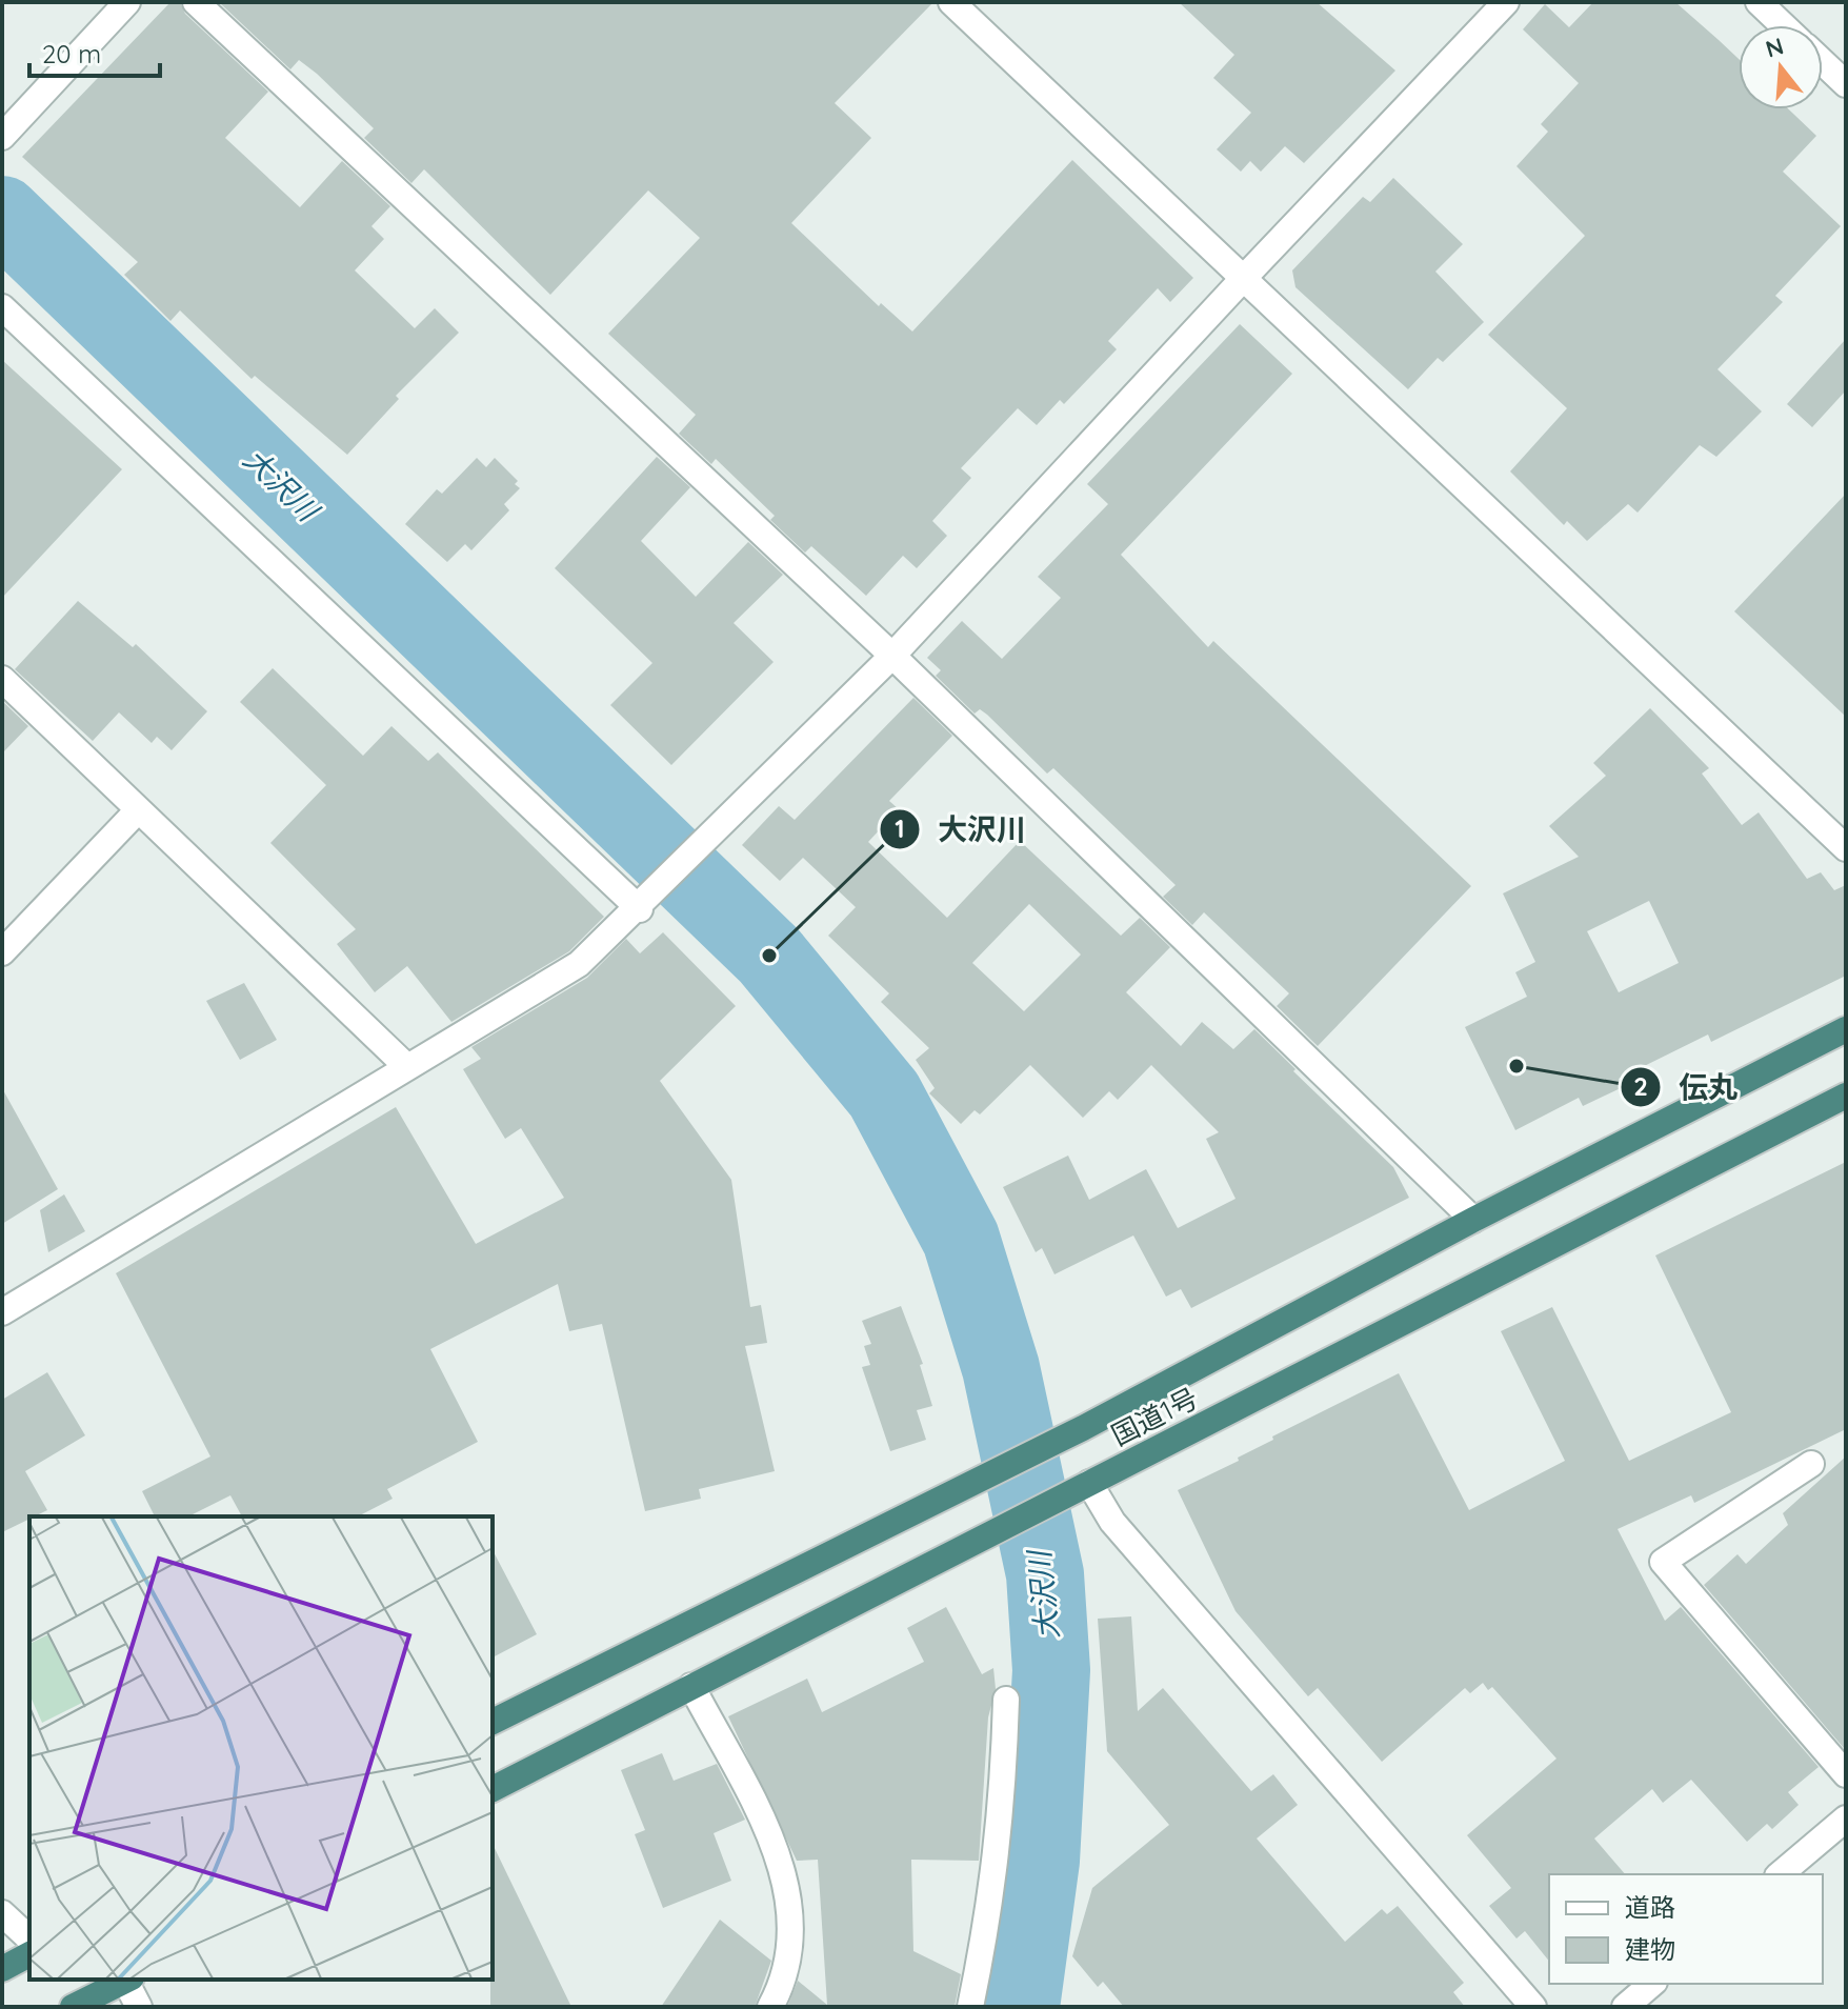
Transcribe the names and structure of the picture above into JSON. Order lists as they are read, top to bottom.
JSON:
{
  "streets": {
    "highway": ["国道1号"]
  },
  "water": ["大沢川"],
  "places": ["大沢川", "伝丸"],
  "legend": ["道路", "建物"],
  "scale_bar": "20 m",
  "north": "top"
}
